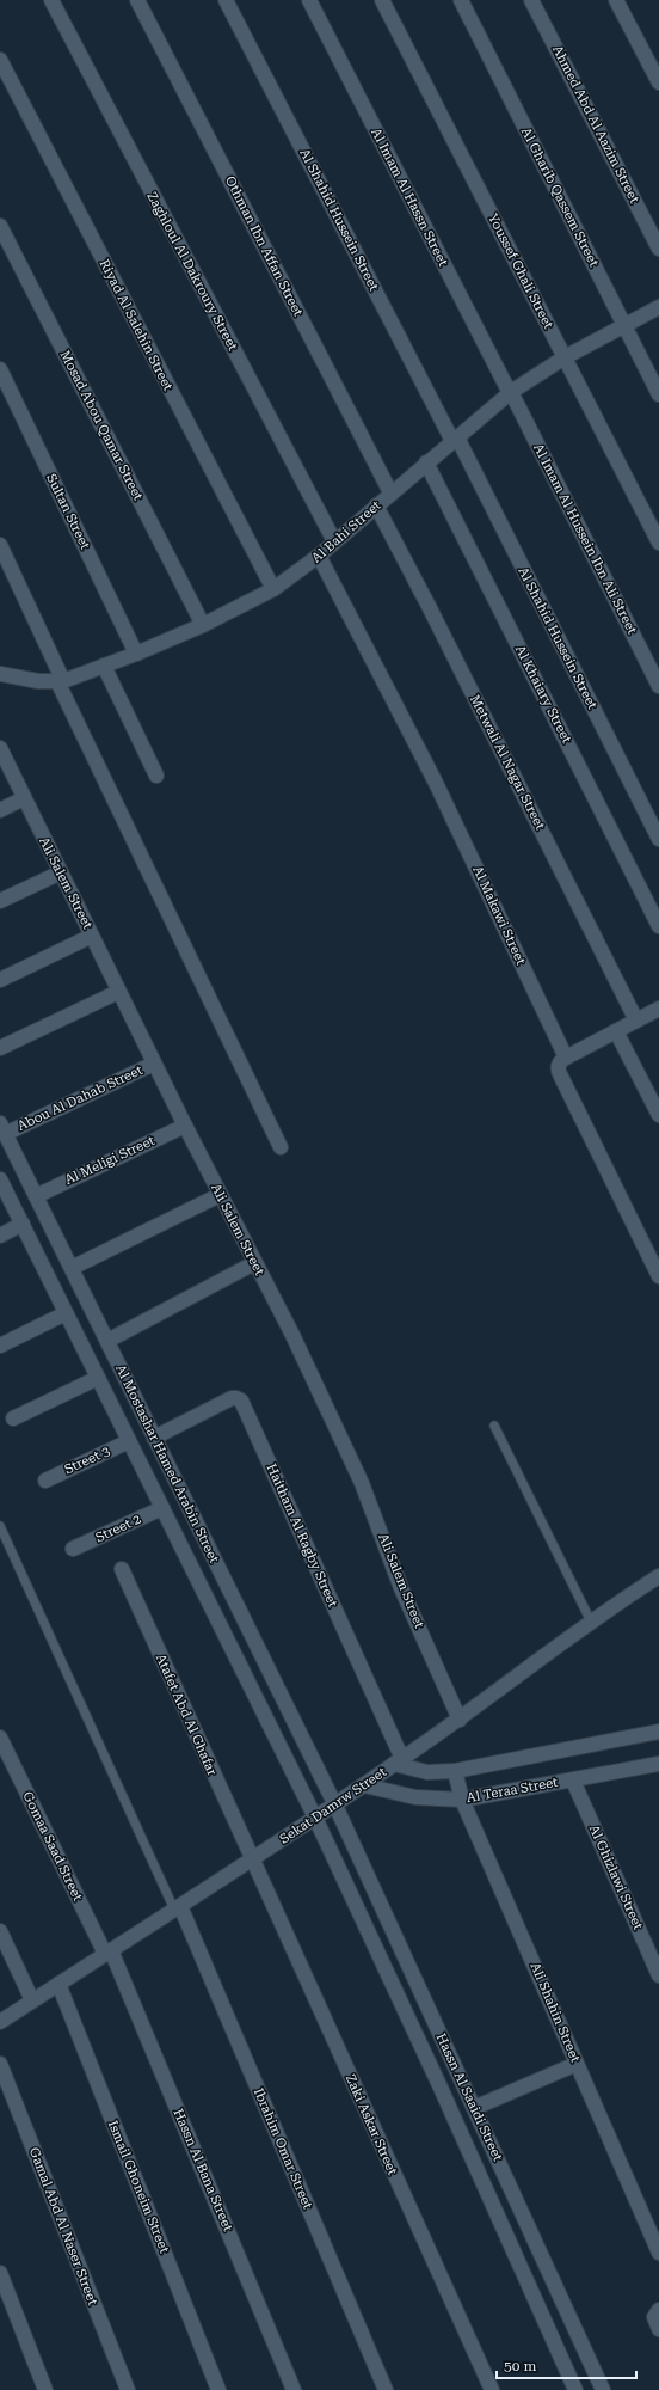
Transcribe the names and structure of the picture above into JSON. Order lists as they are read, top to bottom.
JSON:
{
  "streets": {
    "street": [
      "Ahmed Abd Al Aazim Street",
      "Al Imam Al Hassn Street",
      "Al Gharib Qassem Street",
      "Al Shahid Hussein Street",
      "Othman Ibn Affan Street",
      "Zaghloul Al Dakroury Street",
      "Youssef Ghali Street",
      "Riyad Al Salehin Street",
      "Mosad Abou Qamar Street",
      "Sultan Street",
      "Al Bahi Street",
      "Al Imam Al Hussein Ibn Ali Street",
      "Al Khaiary Street",
      "Metwali Al Nagar Street",
      "Ali Salem Street",
      "Al Makawi Street",
      "Abou Al Dahab Street",
      "Al Meligi Street",
      "Street 3",
      "Al Mostashar Hamed Arabin Street",
      "Street 2",
      "Haitham Al Ragby Street",
      "Atafet Abd Al Ghafar",
      "Al Teraa Street",
      "Sekat Damrw Street",
      "Gomaa Saad Street",
      "Al Ghizlawi Street",
      "Ali Shahin Street",
      "Hassn Al Saaidi Street",
      "Zaki Askar Street",
      "Ibrahim Omar Street",
      "Hassn Al Bana Street",
      "Ismail Ghoneim Street",
      "Gamal Abd Al Naser Street"
    ]
  },
  "crossings": [
    ["Al Imam Al Hassn Street", "Al Bahi Street"],
    ["Al Imam Al Hassn Street", "Al Imam Al Hussein Ibn Ali Street"],
    ["Al Gharib Qassem Street", "Al Bahi Street"],
    ["Al Shahid Hussein Street", "Al Bahi Street"],
    ["Othman Ibn Affan Street", "Al Bahi Street"],
    ["Zaghloul Al Dakroury Street", "Al Bahi Street"],
    ["Youssef Ghali Street", "Al Bahi Street"],
    ["Riyad Al Salehin Street", "Al Bahi Street"],
    ["Mosad Abou Qamar Street", "Al Bahi Street"],
    ["Sultan Street", "Al Bahi Street"],
    ["Al Bahi Street", "Al Imam Al Hussein Ibn Ali Street"],
    ["Al Bahi Street", "Al Khaiary Street"],
    ["Al Bahi Street", "Metwali Al Nagar Street"],
    ["Al Bahi Street", "Al Makawi Street"],
    ["Ali Salem Street", "Abou Al Dahab Street"],
    ["Ali Salem Street", "Al Meligi Street"],
    ["Ali Salem Street", "Sekat Damrw Street"],
    ["Abou Al Dahab Street", "Al Mostashar Hamed Arabin Street"],
    ["Al Meligi Street", "Al Mostashar Hamed Arabin Street"],
    ["Street 3", "Al Mostashar Hamed Arabin Street"],
    ["Al Mostashar Hamed Arabin Street", "Street 2"],
    ["Al Mostashar Hamed Arabin Street", "Haitham Al Ragby Street"],
    ["Al Mostashar Hamed Arabin Street", "Sekat Damrw Street"],
    ["Al Mostashar Hamed Arabin Street", "Hassn Al Saaidi Street"],
    ["Haitham Al Ragby Street", "Sekat Damrw Street"],
    ["Atafet Abd Al Ghafar", "Sekat Damrw Street"],
    ["Atafet Abd Al Ghafar", "Zaki Askar Street"],
    ["Al Teraa Street", "Sekat Damrw Street"],
    ["Al Teraa Street", "Al Ghizlawi Street"],
    ["Al Teraa Street", "Ali Shahin Street"],
    ["Sekat Damrw Street", "Gomaa Saad Street"],
    ["Sekat Damrw Street", "Hassn Al Saaidi Street"],
    ["Sekat Damrw Street", "Zaki Askar Street"],
    ["Sekat Damrw Street", "Ibrahim Omar Street"],
    ["Sekat Damrw Street", "Hassn Al Bana Street"],
    ["Sekat Damrw Street", "Ismail Ghoneim Street"],
    ["Gomaa Saad Street", "Hassn Al Bana Street"]
  ],
  "scale_bar": "50 m"
}
